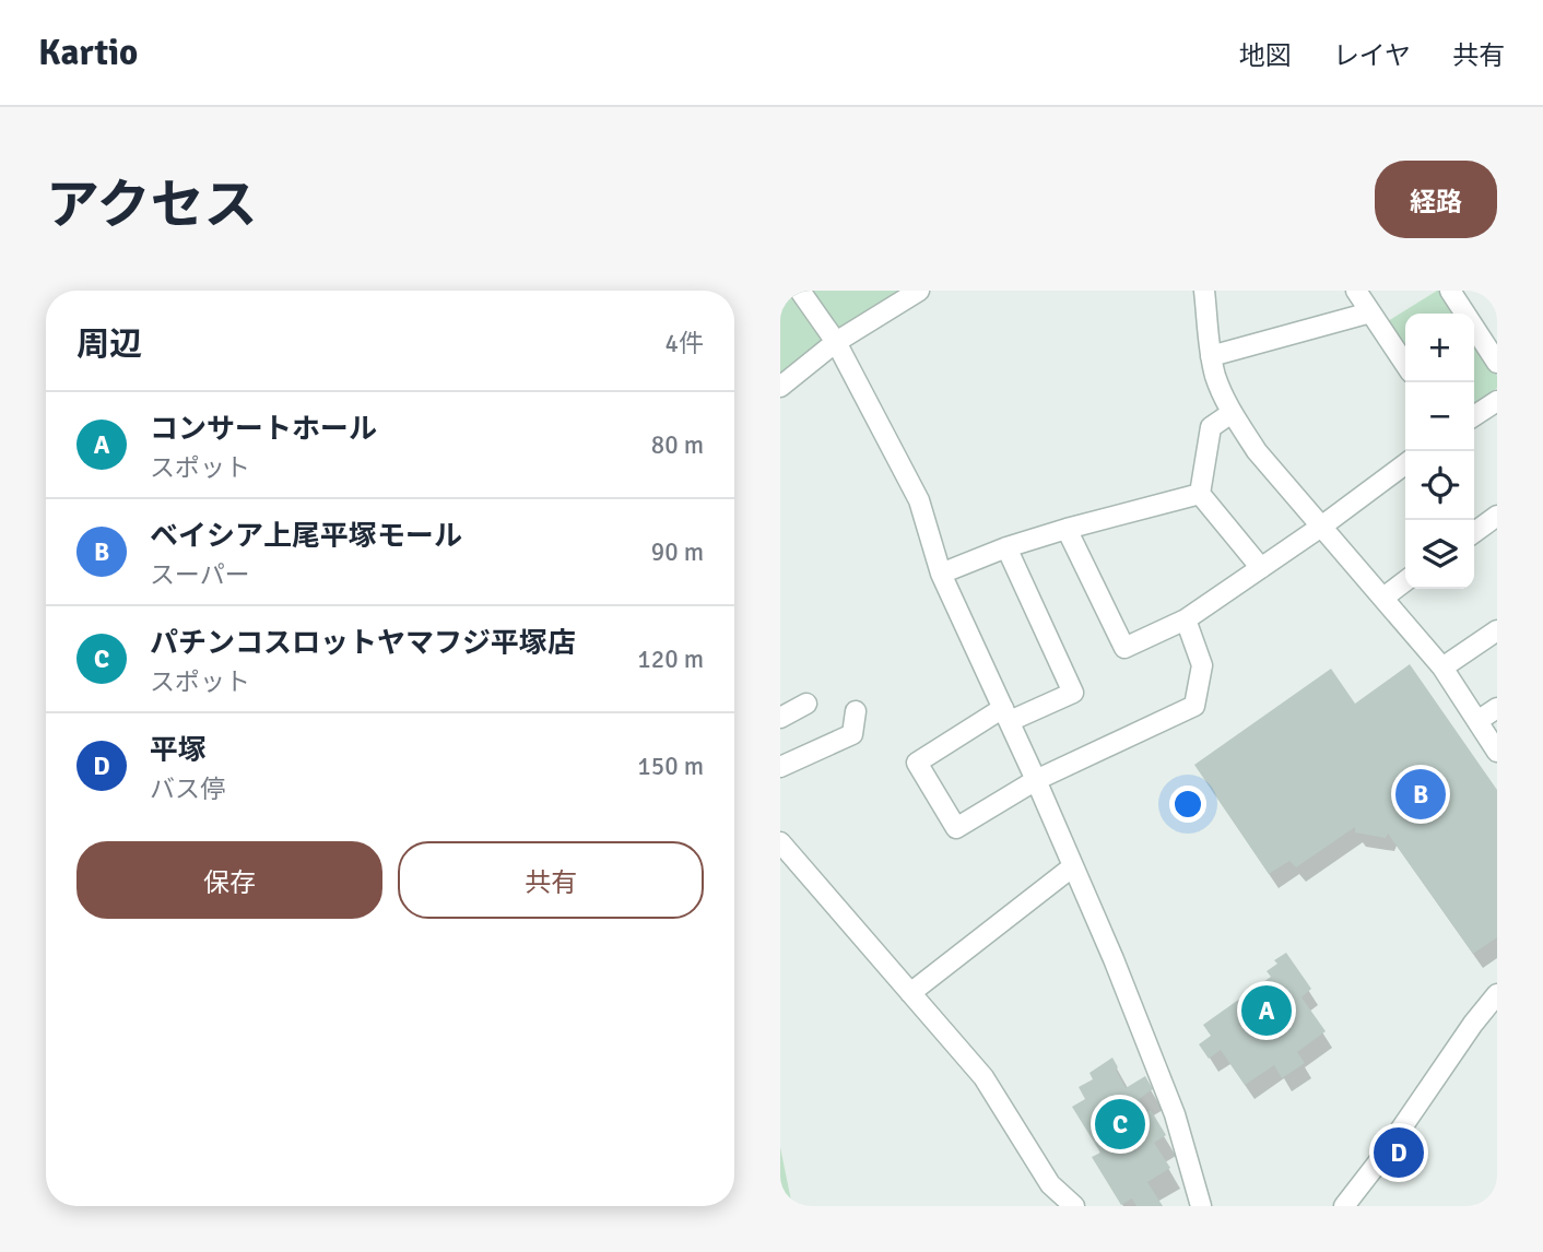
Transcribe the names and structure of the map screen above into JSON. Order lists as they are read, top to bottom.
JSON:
{
  "page": {
    "header": "Kartio",
    "nav": ["地図", "レイヤ", "共有"],
    "title": "アクセス",
    "buttons": [
      "経路",
      ["保存", "共有"]
    ],
    "heading": ["周辺", "4件"],
    "map_buttons": ["+", "−"],
    "list": [
      {
        "mark": "A",
        "name": "コンサートホール",
        "note": "スポット",
        "value": "80 m"
      },
      {
        "mark": "B",
        "name": "ベイシア上尾平塚モール",
        "note": "スーパー",
        "value": "90 m"
      },
      {
        "mark": "C",
        "name": "パチンコスロットヤマフジ平塚店",
        "note": "スポット",
        "value": "120 m"
      },
      {
        "mark": "D",
        "name": "平塚",
        "note": "バス停",
        "value": "150 m"
      }
    ],
    "pins": [
      "B",
      "A",
      "C",
      "D"
    ]
  }
}
